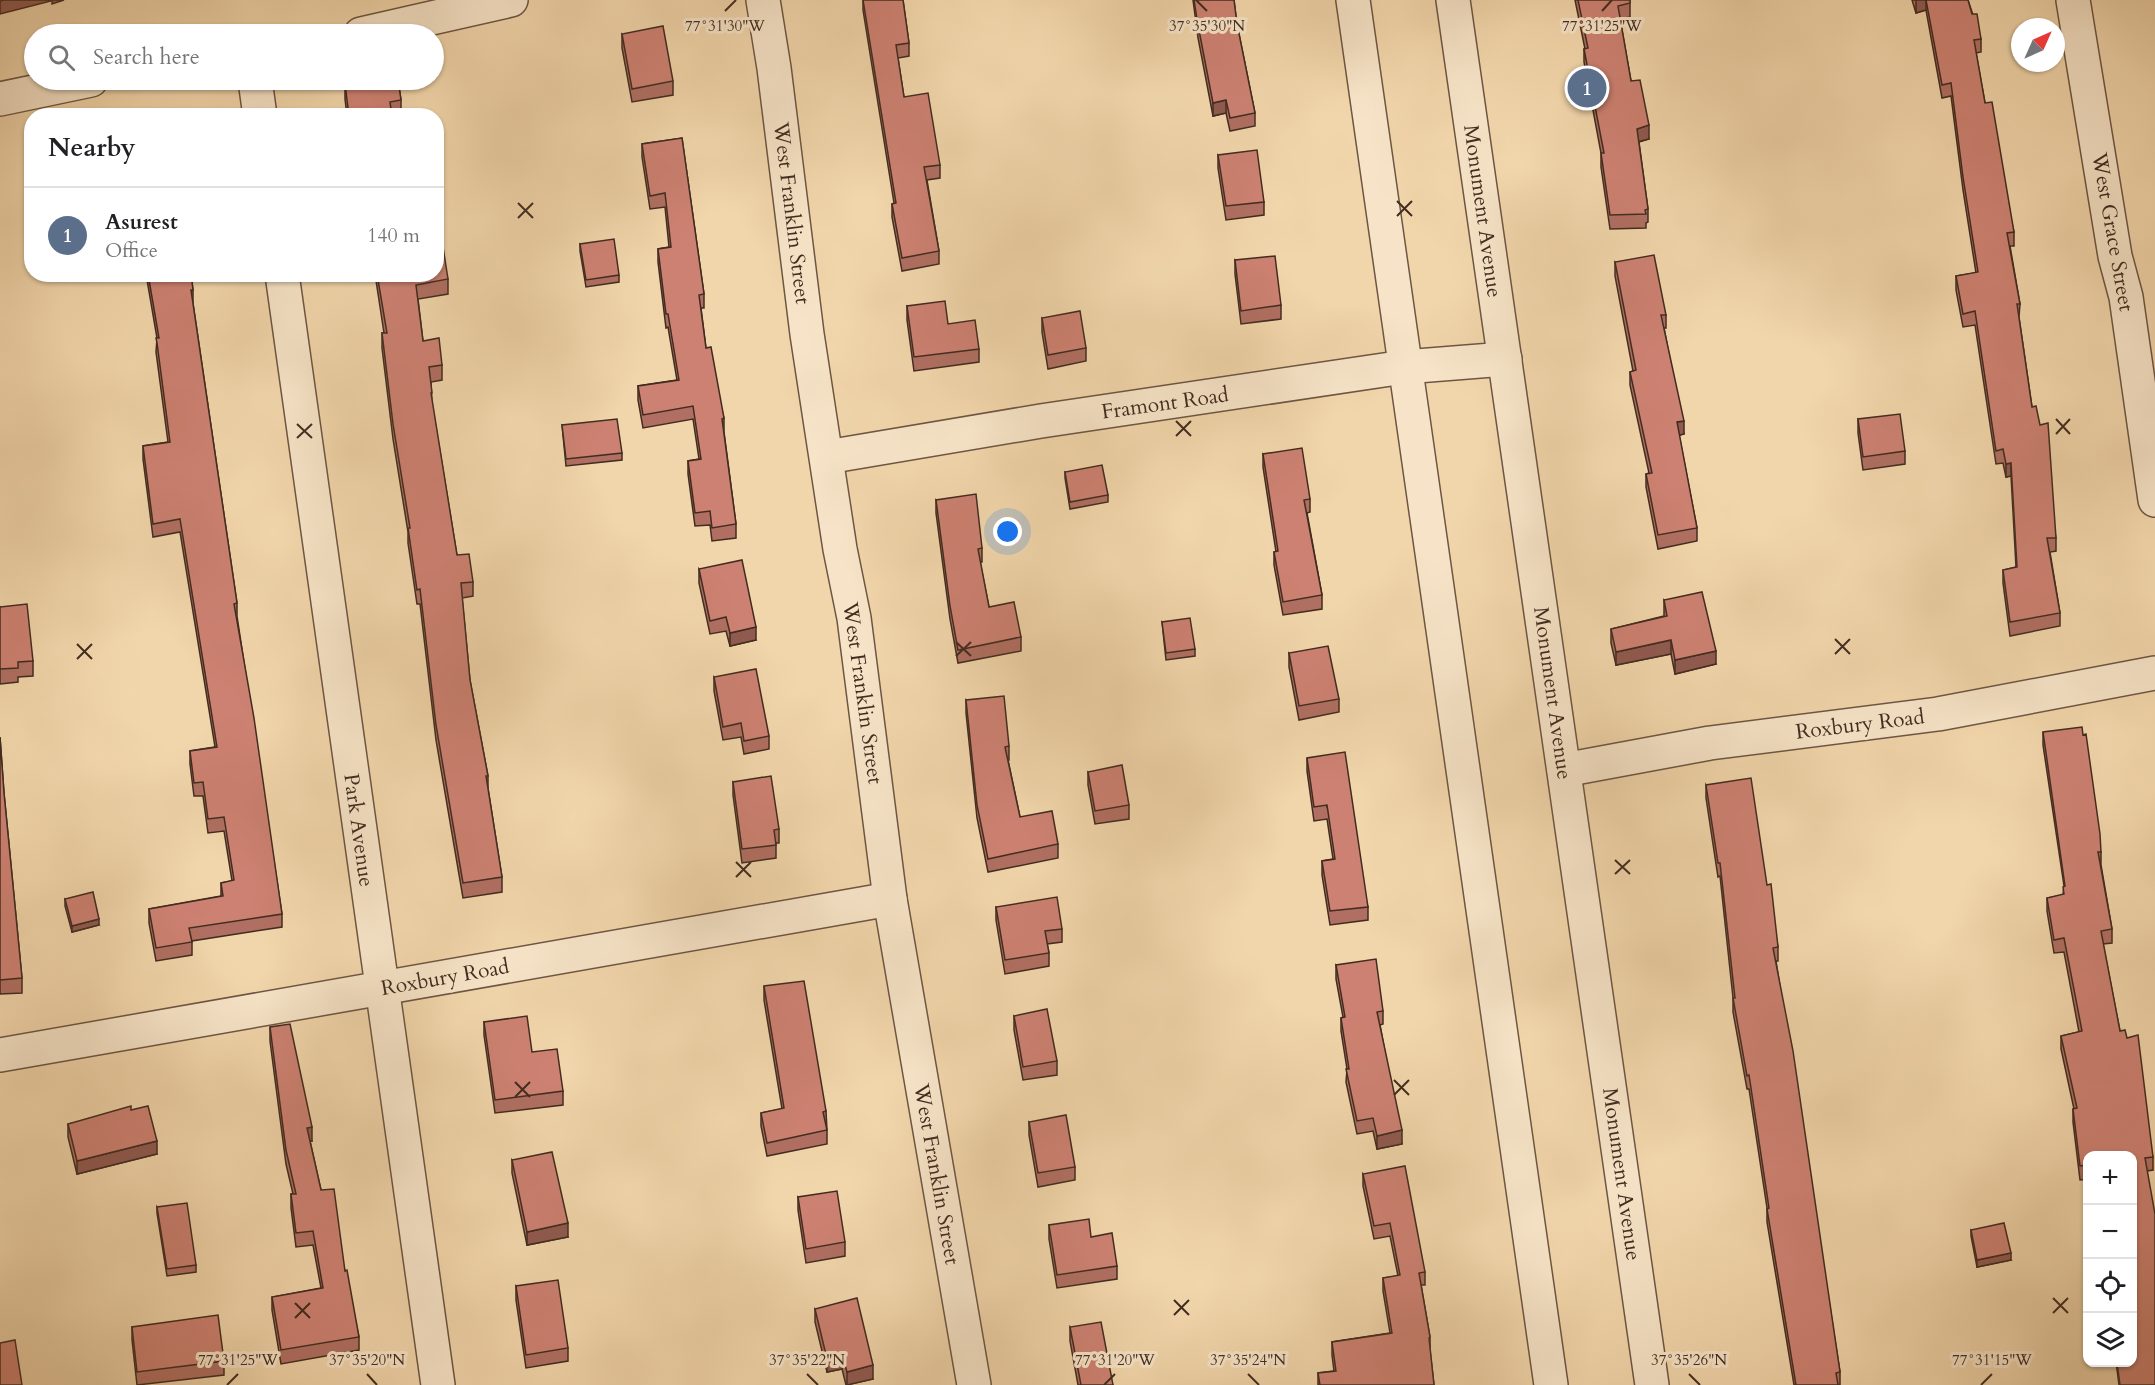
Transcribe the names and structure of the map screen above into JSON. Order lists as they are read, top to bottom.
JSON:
{
  "streets": {
    "street": [
      "Monument Avenue",
      "West Franklin Street",
      "West Grace Street",
      "Framont Road",
      "Roxbury Road",
      "Park Avenue"
    ]
  },
  "crossings": [
    ["Monument Avenue", "Framont Road"],
    ["Monument Avenue", "Roxbury Road"],
    ["West Franklin Street", "Framont Road"],
    ["West Franklin Street", "Roxbury Road"],
    ["Roxbury Road", "Park Avenue"]
  ],
  "north": "top right",
  "page": {
    "search": "Search here",
    "pins": "1",
    "heading": "Nearby",
    "list": [
      {
        "mark": "1",
        "name": "Asurest",
        "note": "Office",
        "value": "140 m"
      }
    ],
    "map_buttons": ["+", "−"]
  },
  "coordinates": [
    "77°31'30\"W",
    "37°35'30\"N",
    "77°31'25\"W",
    "77°31'20\"W",
    "77°31'15\"W",
    "37°35'20\"N",
    "37°35'22\"N",
    "37°35'24\"N",
    "37°35'26\"N"
  ]
}
